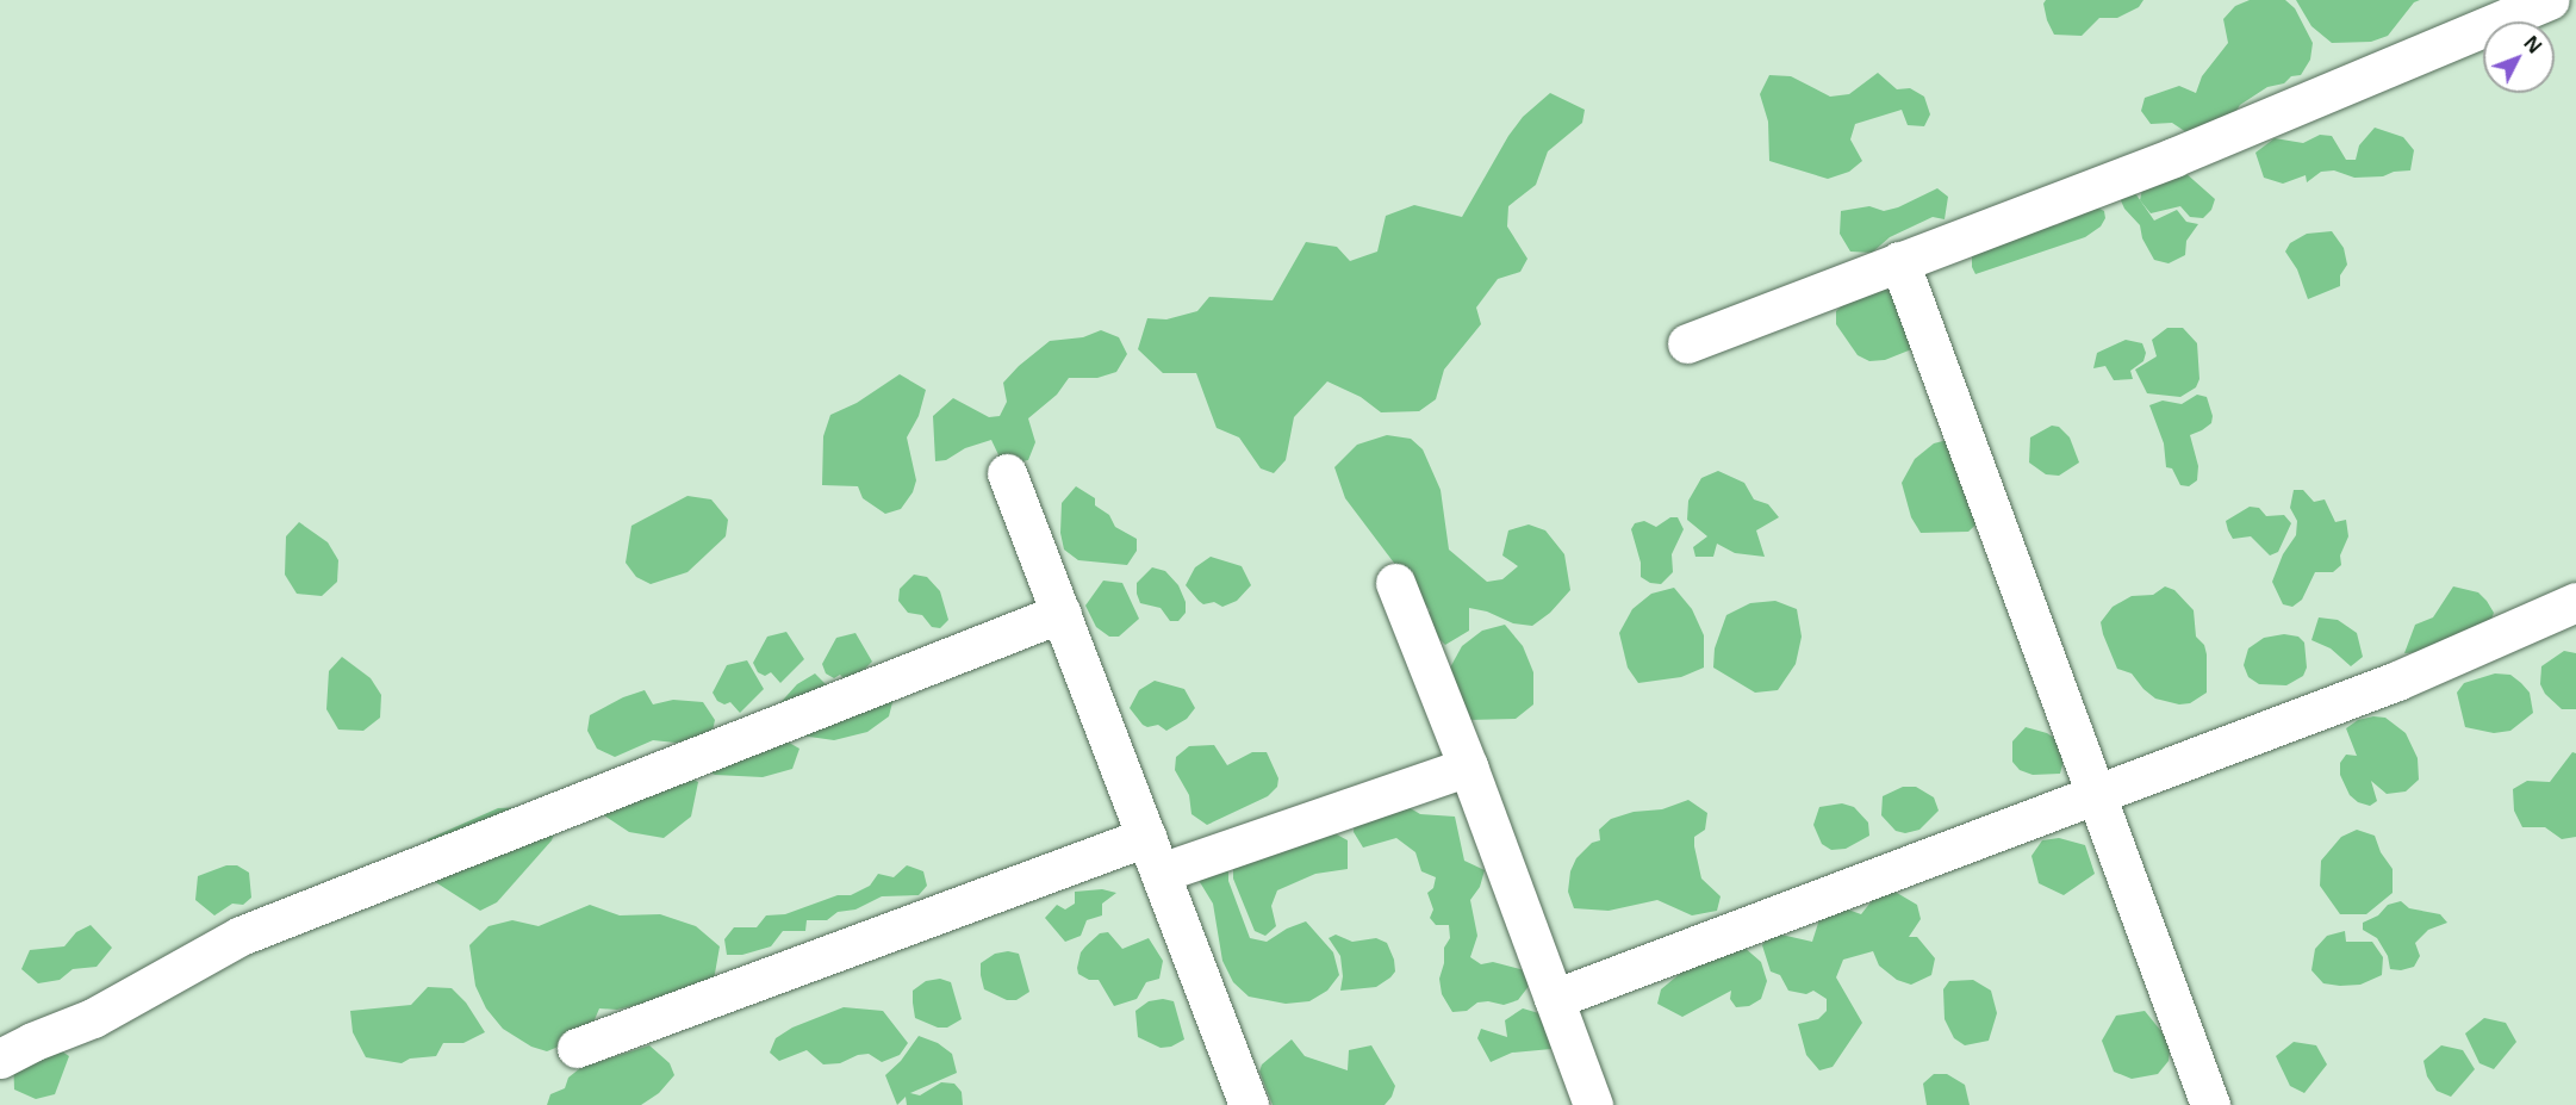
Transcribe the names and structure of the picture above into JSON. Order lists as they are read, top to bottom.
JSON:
{
  "north": "top right"
}
